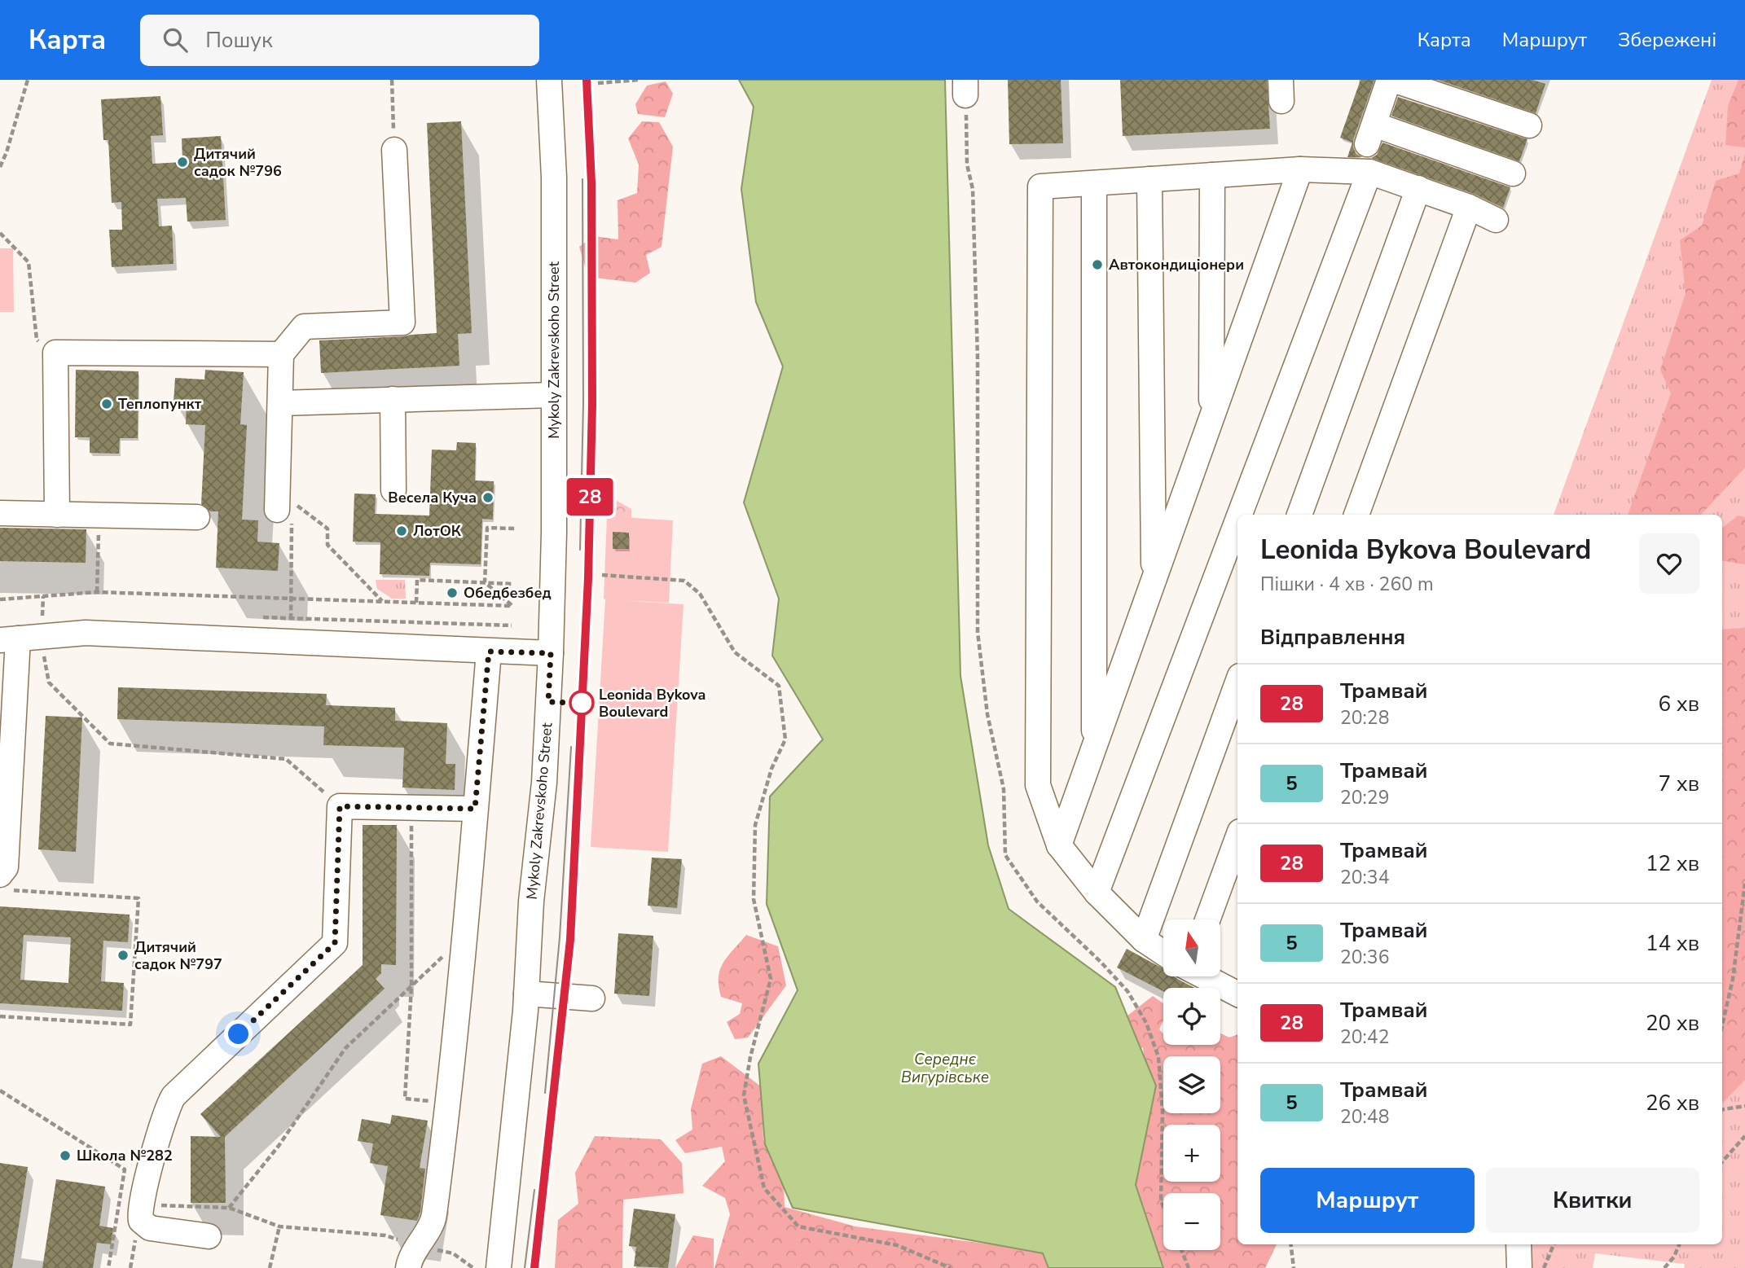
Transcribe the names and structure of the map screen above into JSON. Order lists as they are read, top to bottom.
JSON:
{
  "streets": {
    "street": ["Mykoly Zakrevskoho Street"]
  },
  "water": ["Середнє Вигурівське"],
  "places": [
    "Дитячий садок №796",
    "Автокондиціонери",
    "Теплопункт",
    "Весела Куча",
    "ЛотОК",
    "Обедбезбед",
    "Leonida Bykova Boulevard",
    "Дитячий садок №797",
    "Школа №282"
  ],
  "lines": ["tram line 28"],
  "north": "top",
  "page": {
    "header": "Карта",
    "search": "Пошук",
    "nav": ["Карта", "Маршрут", "Збережені"],
    "on_map": "28",
    "heading": [
      ["Leonida Bykova Boulevard", "Пішки · 4 хв · 260 m"],
      "Відправлення"
    ],
    "list": [
      {
        "mark": "28",
        "name": "Трамвай",
        "note": "20:28",
        "value": "6 хв"
      },
      {
        "mark": "5",
        "name": "Трамвай",
        "note": "20:29",
        "value": "7 хв"
      },
      {
        "mark": "28",
        "name": "Трамвай",
        "note": "20:34",
        "value": "12 хв"
      },
      {
        "mark": "5",
        "name": "Трамвай",
        "note": "20:36",
        "value": "14 хв"
      },
      {
        "mark": "28",
        "name": "Трамвай",
        "note": "20:42",
        "value": "20 хв"
      },
      {
        "mark": "5",
        "name": "Трамвай",
        "note": "20:48",
        "value": "26 хв"
      }
    ],
    "map_buttons": ["+", "−"],
    "buttons": ["Маршрут", "Квитки"]
  }
}
